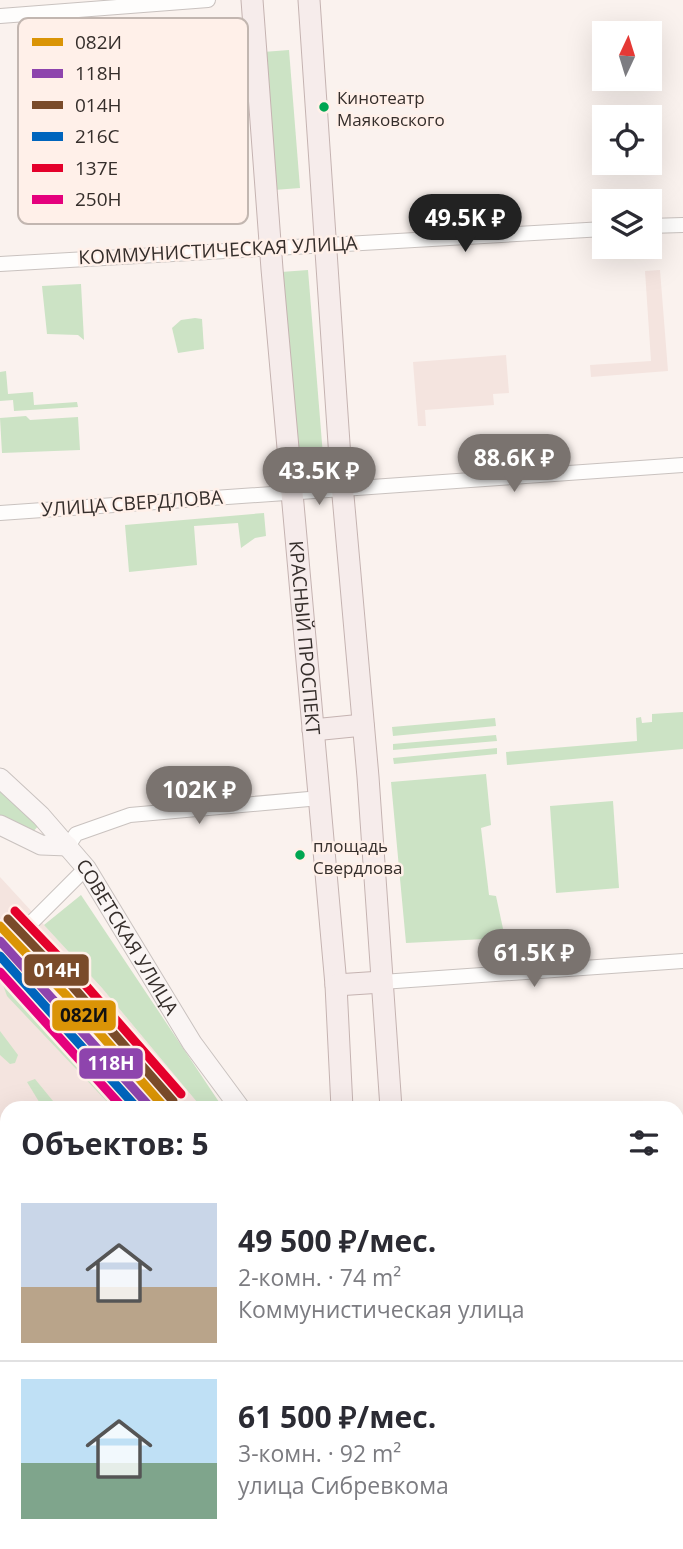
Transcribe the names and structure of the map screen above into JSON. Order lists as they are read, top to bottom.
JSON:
{
  "streets": {
    "main road": ["КРАСНЫЙ ПРОСПЕКТ"],
    "street": ["КОММУНИСТИЧЕСКАЯ УЛИЦА", "УЛИЦА СВЕРДЛОВА", "СОВЕТСКАЯ УЛИЦА"]
  },
  "crossings": [
    ["КОММУНИСТИЧЕСКАЯ УЛИЦА", "КРАСНЫЙ ПРОСПЕКТ"],
    ["УЛИЦА СВЕРДЛОВА", "КРАСНЫЙ ПРОСПЕКТ"]
  ],
  "places": ["Кинотеатр Маяковского", "площадь Свердлова"],
  "lines": [
    "transit line 137Е",
    "transit line 014Н",
    "transit line 082И",
    "transit line 118Н",
    "transit line 216С",
    "transit line 250Н"
  ],
  "legend": [
    "082И",
    "118Н",
    "014Н",
    "216С",
    "137Е",
    "250Н"
  ],
  "north": "top",
  "page": {
    "price": [
      "49.5K ₽",
      "88.6K ₽",
      "43.5K ₽",
      "102K ₽",
      "61.5K ₽"
    ],
    "heading": "Объектов: 5",
    "list": [
      {
        "name": "49 500 ₽/мес.",
        "note": "2-комн. · 74 m² · Коммунистическая улица"
      },
      {
        "name": "61 500 ₽/мес.",
        "note": "3-комн. · 92 m² · улица Сибревкома"
      }
    ]
  }
}
